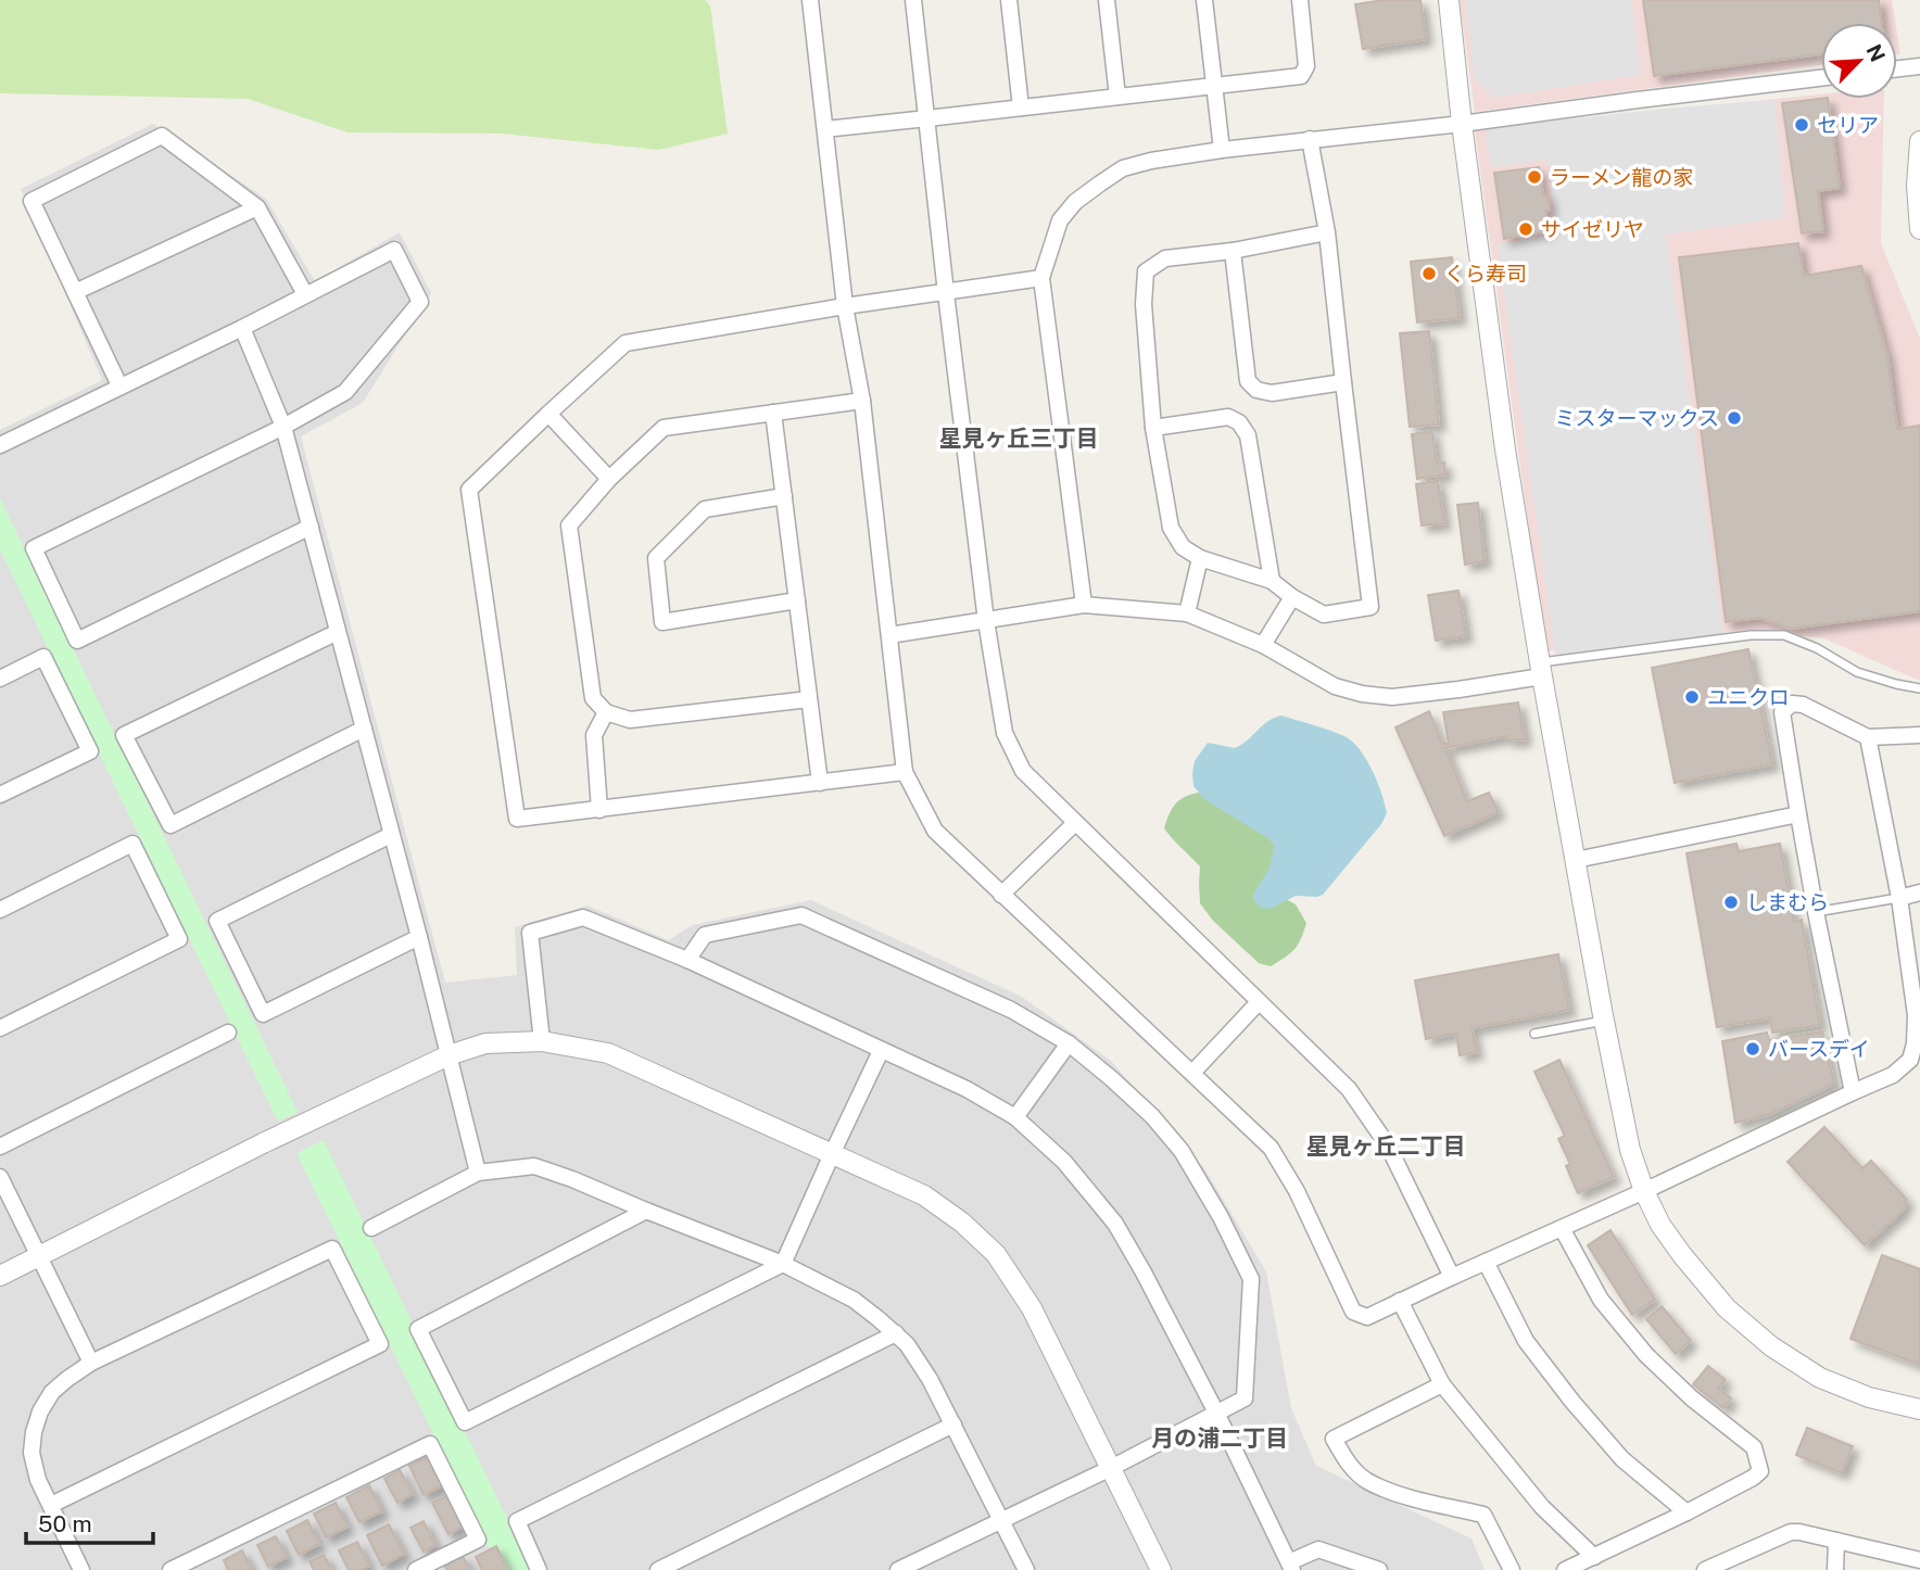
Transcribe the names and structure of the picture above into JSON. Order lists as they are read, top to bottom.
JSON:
{
  "districts": ["星見ヶ丘三丁目", "星見ヶ丘二丁目", "月の浦二丁目"],
  "places": [
    "セリア",
    "ラーメン龍の家",
    "サイゼリヤ",
    "くら寿司",
    "ミスターマックス",
    "ユニクロ",
    "しまむら",
    "バースデイ"
  ],
  "scale_bar": "50 m",
  "north": "top right"
}
